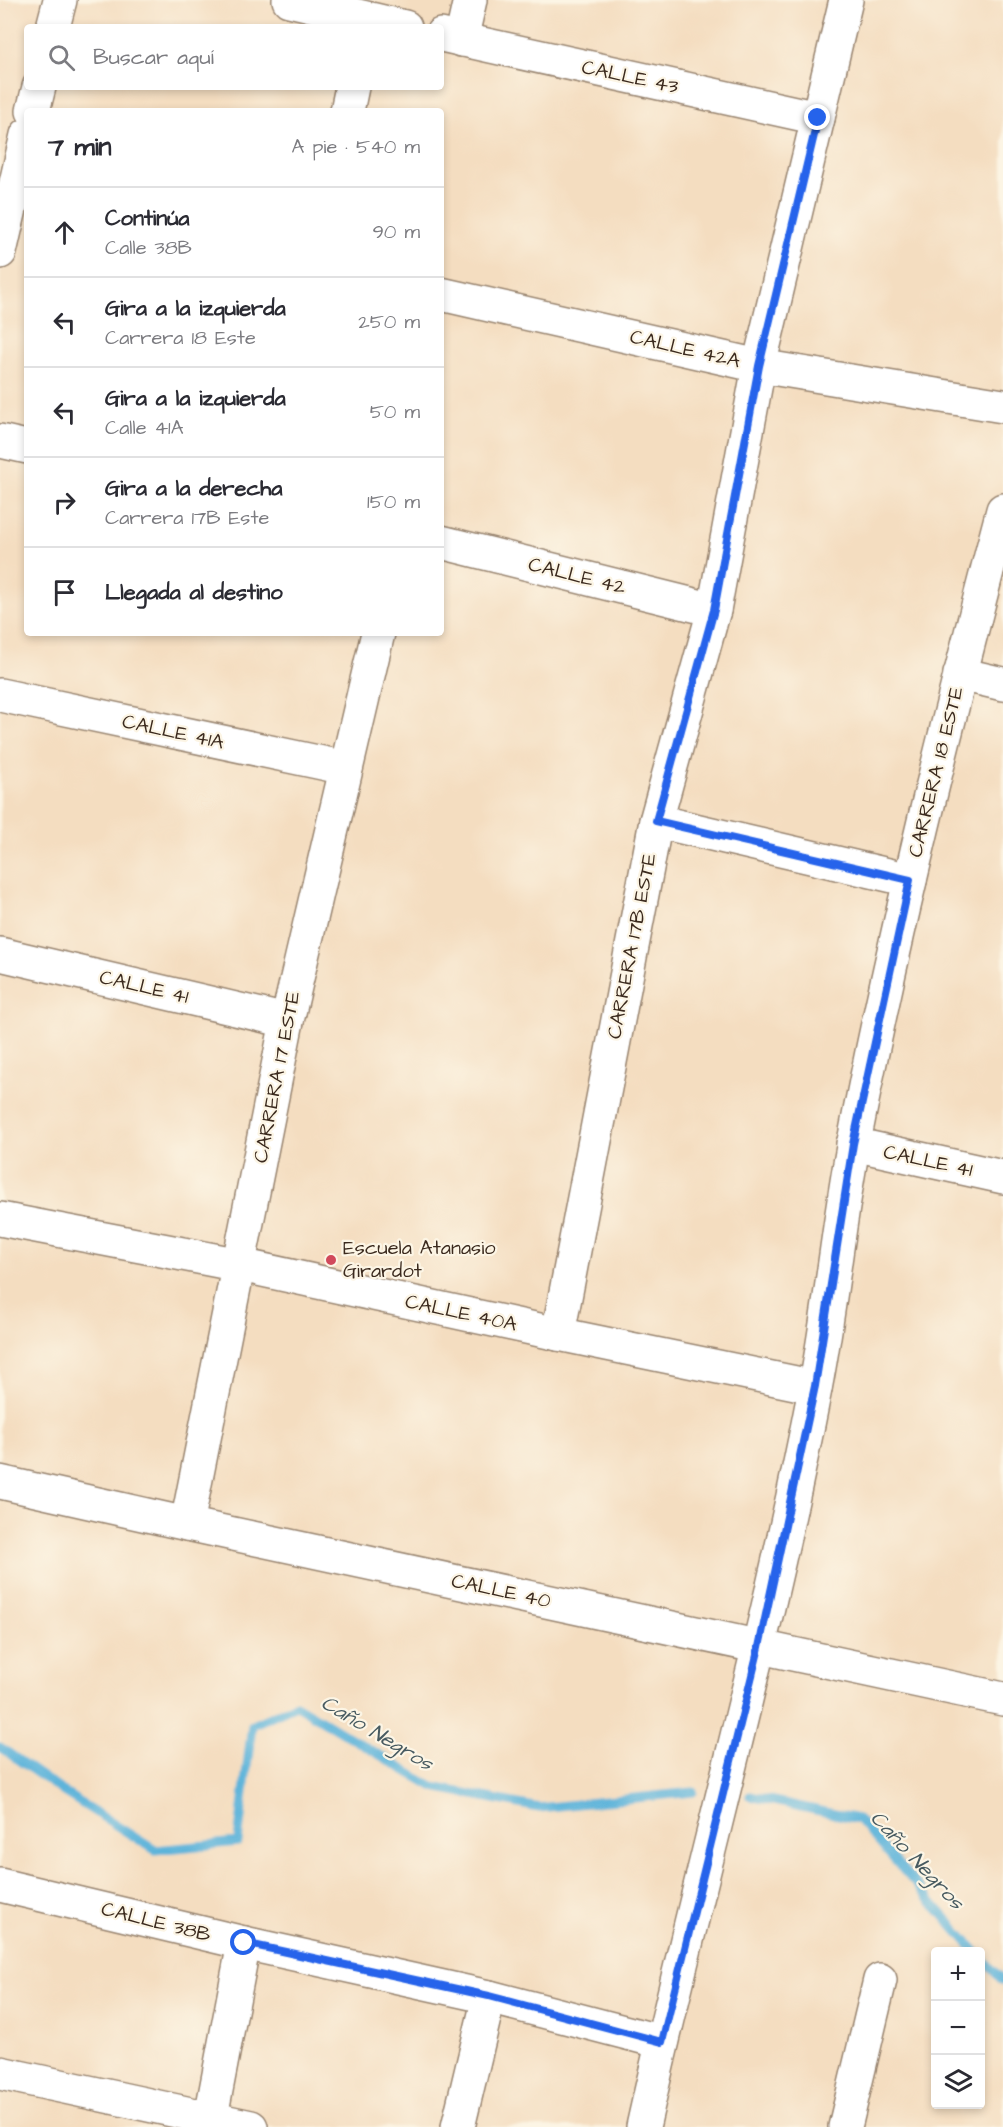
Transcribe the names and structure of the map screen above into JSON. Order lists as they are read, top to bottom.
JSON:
{
  "streets": {
    "street": [
      "CALLE 43",
      "CALLE 42A",
      "CALLE 42",
      "CALLE 41A",
      "CARRERA 18 ESTE",
      "CARRERA 17B ESTE",
      "CALLE 41",
      "CARRERA 17 ESTE",
      "CALLE 40A",
      "CALLE 40",
      "CALLE 38B"
    ]
  },
  "crossings": [
    ["CALLE 43", "CARRERA 17B ESTE"],
    ["CALLE 42A", "CARRERA 17B ESTE"],
    ["CALLE 42", "CARRERA 17B ESTE"],
    ["CALLE 41A", "CARRERA 17 ESTE"],
    ["CARRERA 18 ESTE", "CALLE 41"],
    ["CARRERA 18 ESTE", "CALLE 40A"],
    ["CARRERA 18 ESTE", "CALLE 40"],
    ["CARRERA 18 ESTE", "CALLE 38B"],
    ["CARRERA 17B ESTE", "CALLE 40A"],
    ["CALLE 41", "CARRERA 17 ESTE"],
    ["CARRERA 17 ESTE", "CALLE 40A"],
    ["CARRERA 17 ESTE", "CALLE 40"]
  ],
  "water": ["Caño Negros"],
  "places": ["Escuela Atanasio Girardot"],
  "page": {
    "search": "Buscar aquí",
    "heading": ["7 min", "A pie · 540 m"],
    "list": [
      ["Continúa", "Calle 38B", "90 m"],
      ["Gira a la izquierda", "Carrera 18 Este", "250 m"],
      ["Gira a la izquierda", "Calle 41A", "50 m"],
      ["Gira a la derecha", "Carrera 17B Este", "150 m"],
      "Llegada al destino"
    ],
    "map_buttons": ["+", "−"]
  }
}
